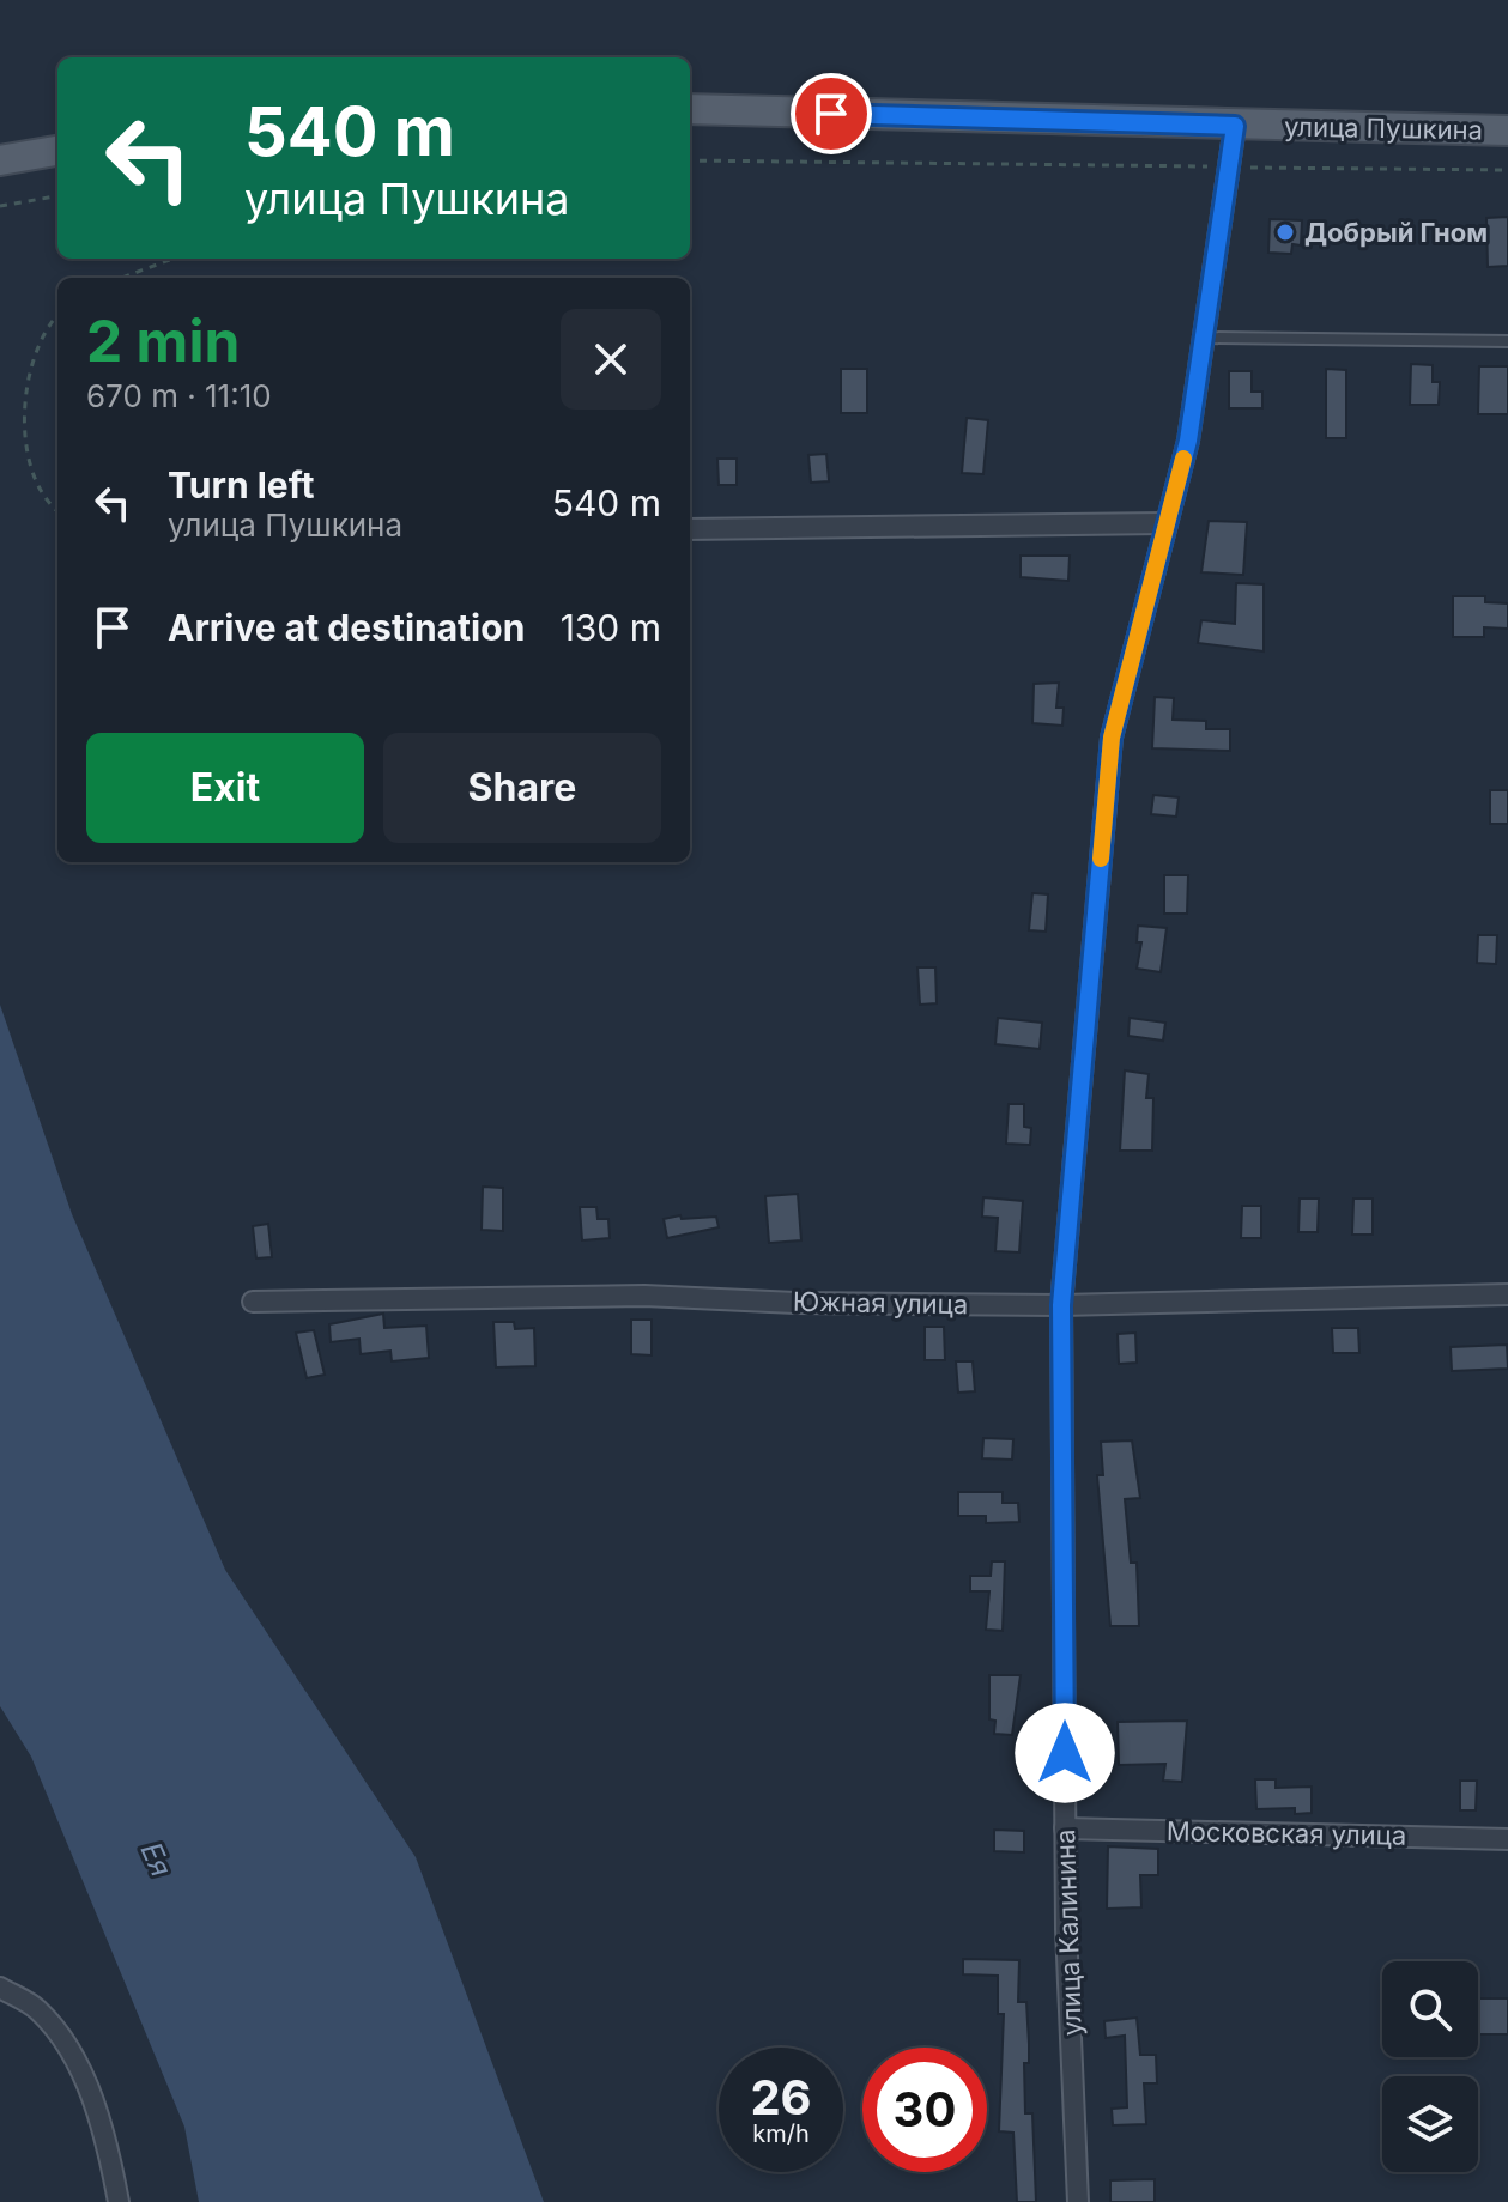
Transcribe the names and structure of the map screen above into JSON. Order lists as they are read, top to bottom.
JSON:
{
  "streets": {
    "main road": ["улица Пушкина"],
    "street": ["Южная улица", "Московская улица", "улица Калинина"]
  },
  "crossings": [
    ["улица Пушкина", "улица Калинина"],
    ["Южная улица", "улица Калинина"],
    ["Московская улица", "улица Калинина"]
  ],
  "water": ["Ея"],
  "places": ["Добрый Гном"],
  "page": {
    "turn": ["540 m", "улица Пушкина"],
    "heading": ["2 min", "670 m · 11:10"],
    "list": [
      {
        "name": "Turn left",
        "note": "улица Пушкина",
        "value": "540 m"
      },
      {
        "name": "Arrive at destination",
        "value": "130 m"
      }
    ],
    "buttons": ["Exit", "Share"],
    "speed": "26 km/h",
    "limit": "30"
  }
}
